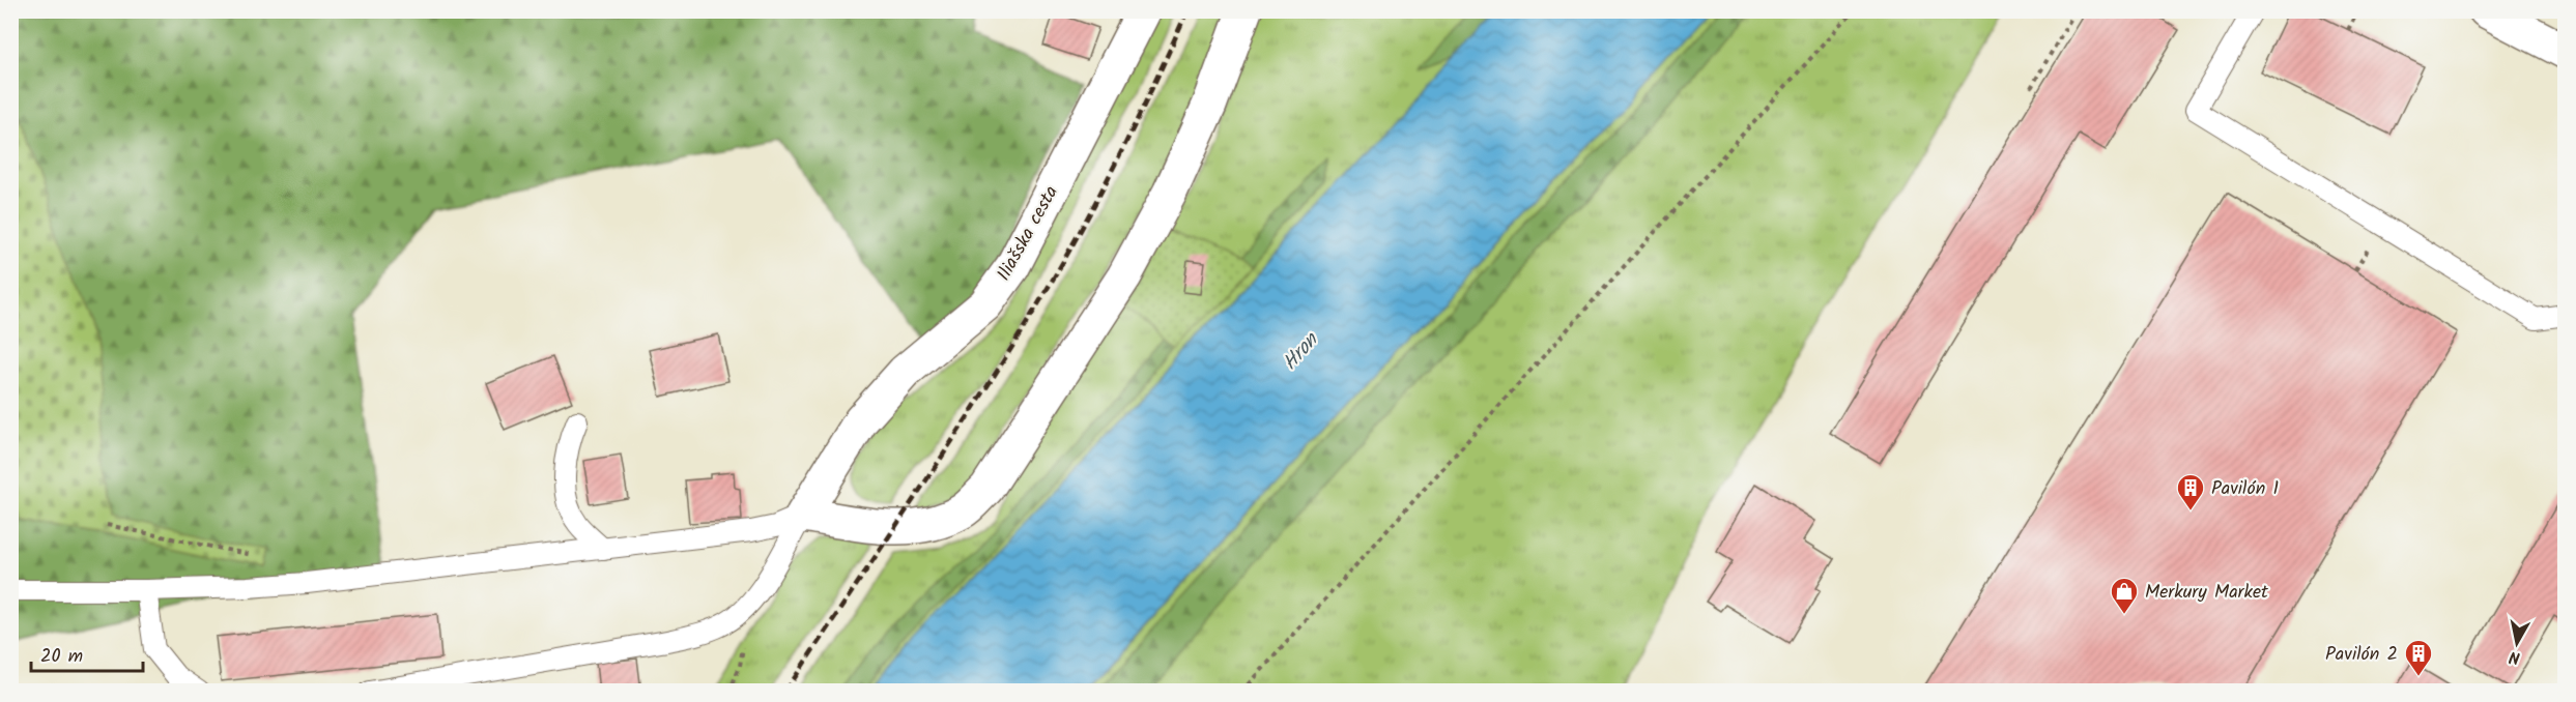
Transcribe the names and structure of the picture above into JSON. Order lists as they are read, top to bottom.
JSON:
{
  "streets": {
    "street": ["Iliašska cesta"]
  },
  "water": ["Hron"],
  "places": {
    "building": ["Pavilón 1", "Pavilón 2"],
    "shop": ["Merkury Market"]
  },
  "scale_bar": "20 m",
  "north": "bottom"
}
